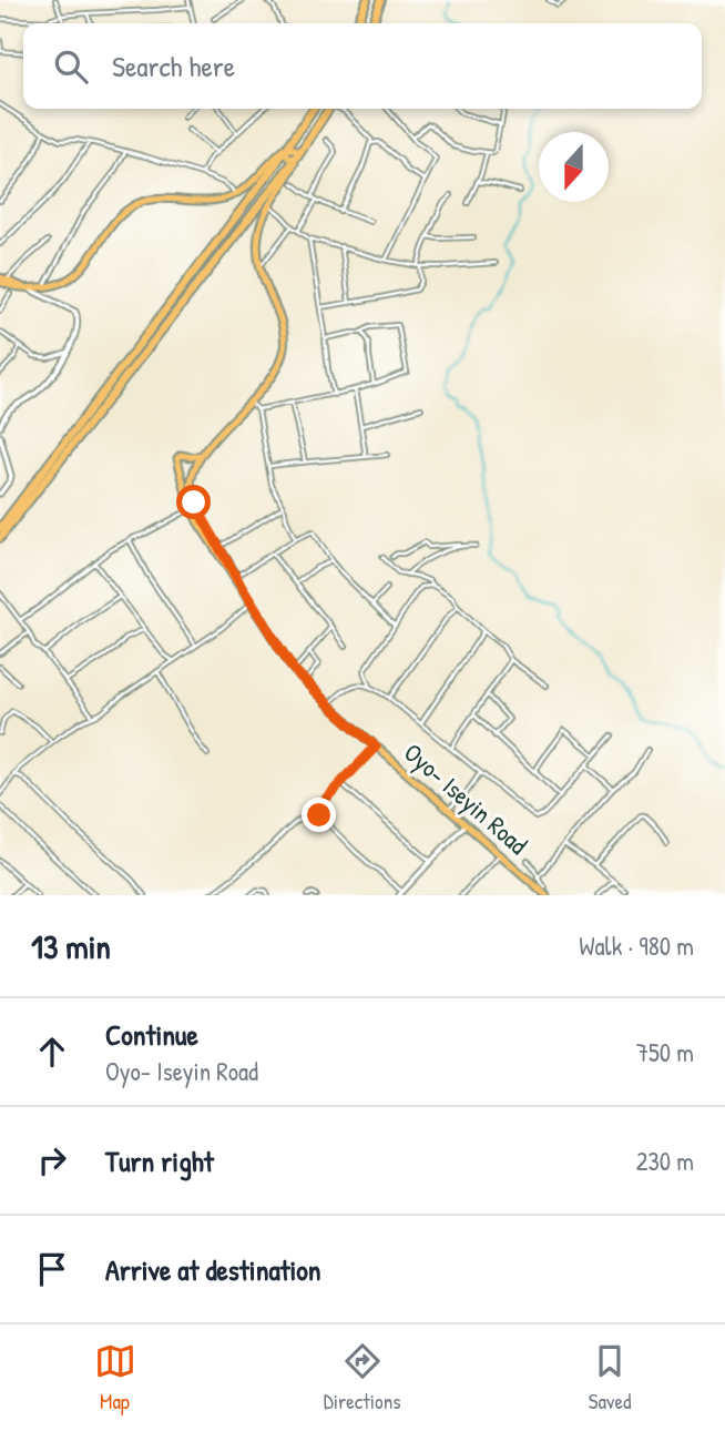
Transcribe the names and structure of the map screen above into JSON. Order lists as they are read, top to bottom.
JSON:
{
  "streets": {
    "main road": ["Oyo- Iseyin Road"]
  },
  "north": "bottom",
  "page": {
    "search": "Search here",
    "heading": ["13 min", "Walk · 980 m"],
    "list": [
      ["Continue", "Oyo- Iseyin Road", "750 m"],
      ["Turn right", "230 m"],
      "Arrive at destination"
    ],
    "nav": ["Map", "Directions", "Saved"]
  }
}
